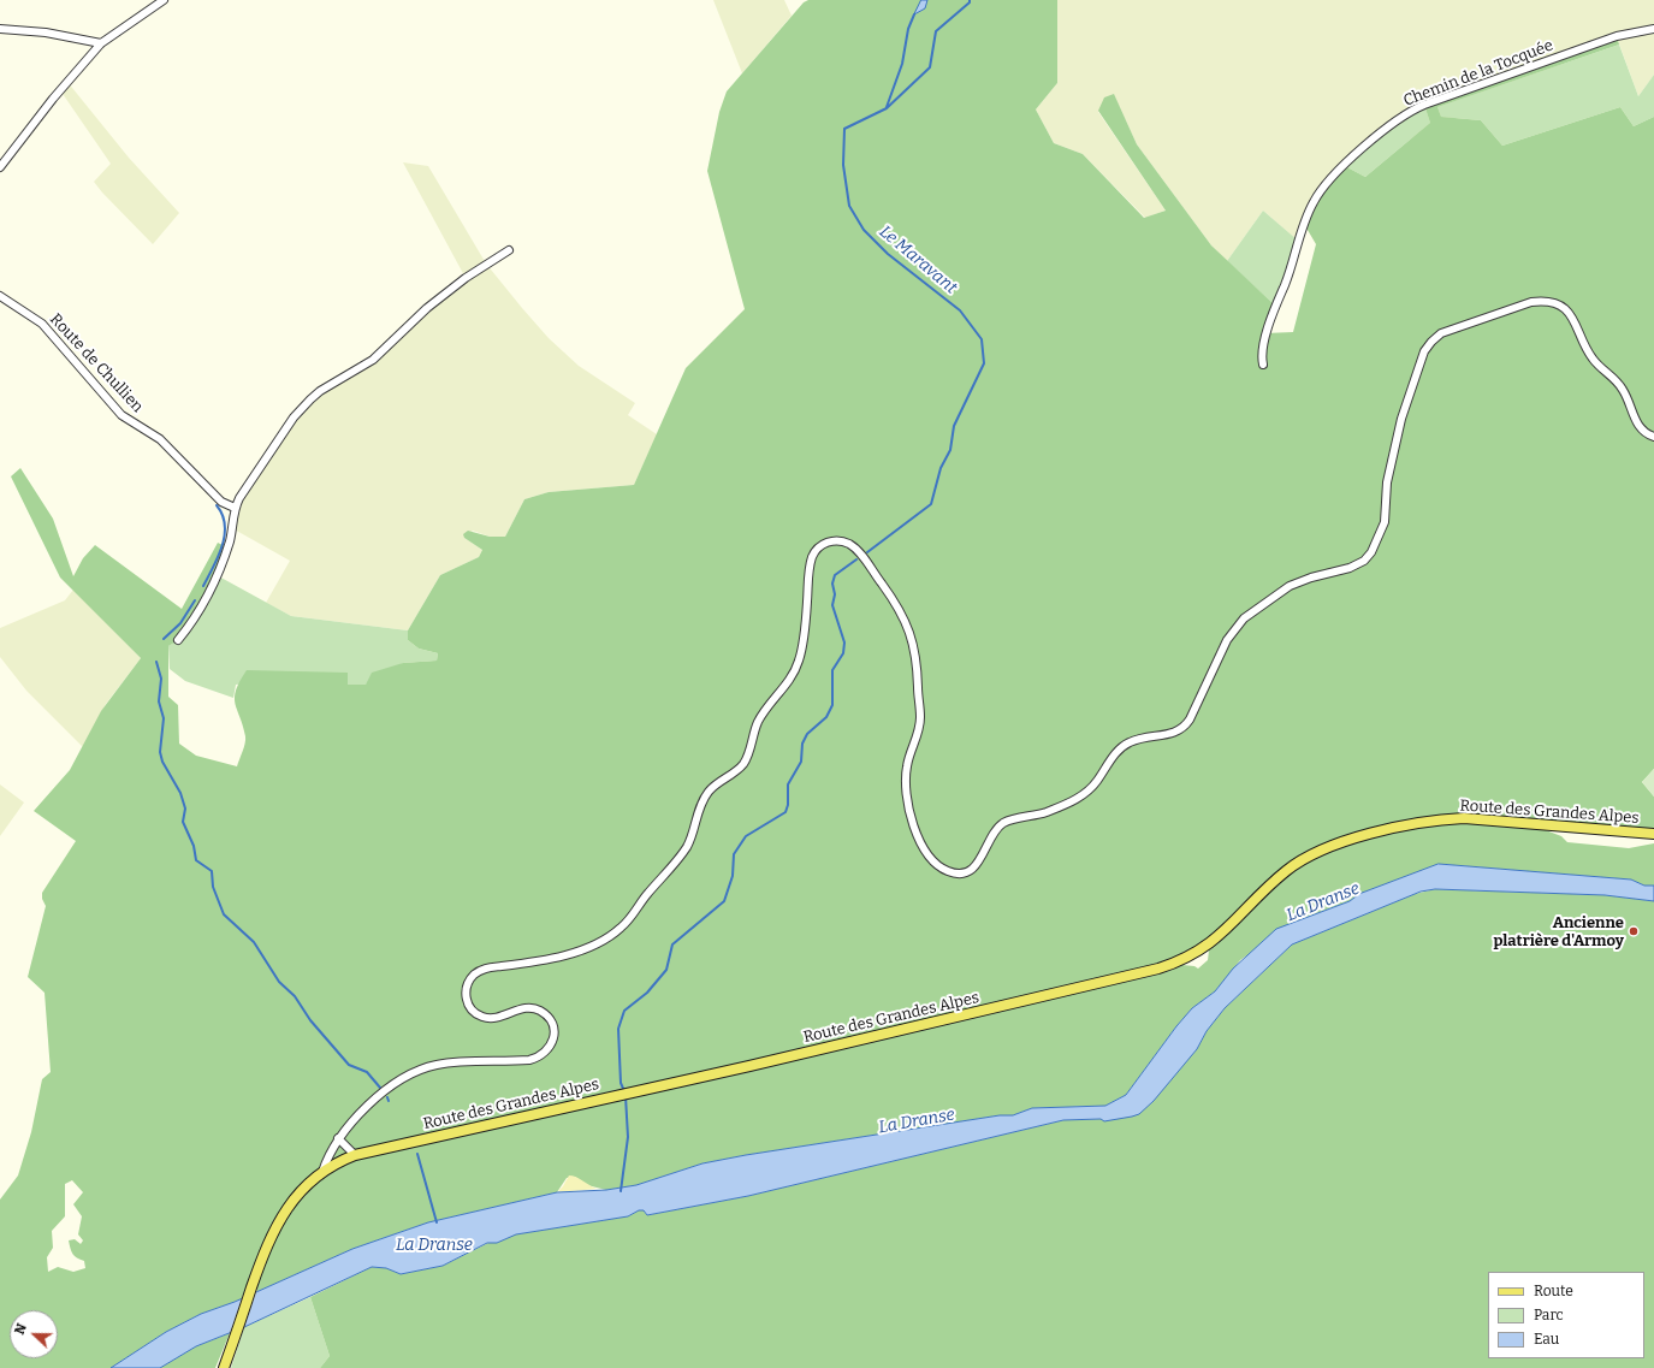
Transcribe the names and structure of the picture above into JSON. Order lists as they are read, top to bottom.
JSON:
{
  "streets": {
    "main road": ["Route des Grandes Alpes"],
    "street": ["Chemin de la Tocquée", "Route de Chullien"]
  },
  "water": ["Le Maravant", "La Dranse"],
  "places": ["Ancienne platrière d'Armoy"],
  "legend": ["Route", "Parc", "Eau"],
  "north": "left"
}
